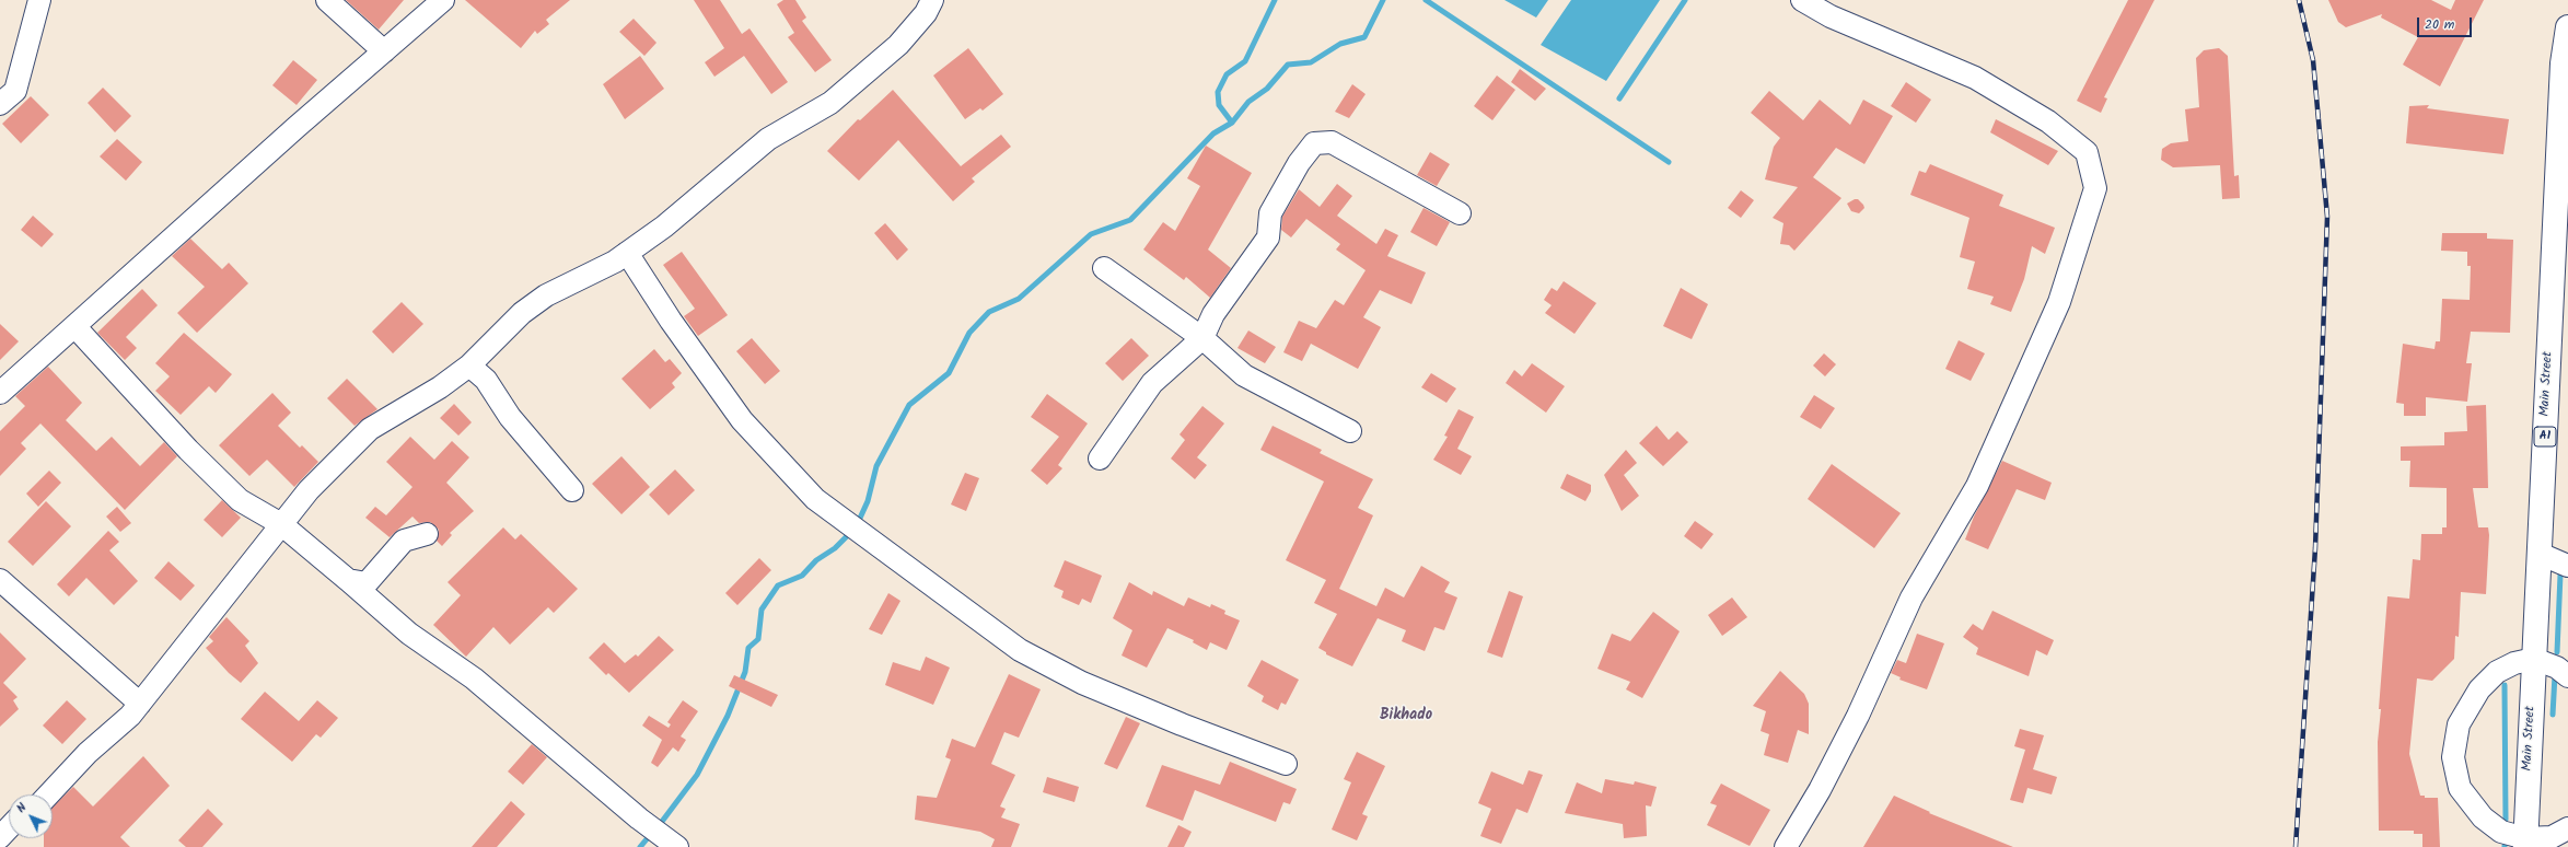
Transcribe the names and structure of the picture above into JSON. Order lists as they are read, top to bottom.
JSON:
{
  "streets": {
    "main road": ["Main Street", "A1"]
  },
  "districts": ["Bikhado"],
  "scale_bar": "20 m",
  "north": "top left"
}
